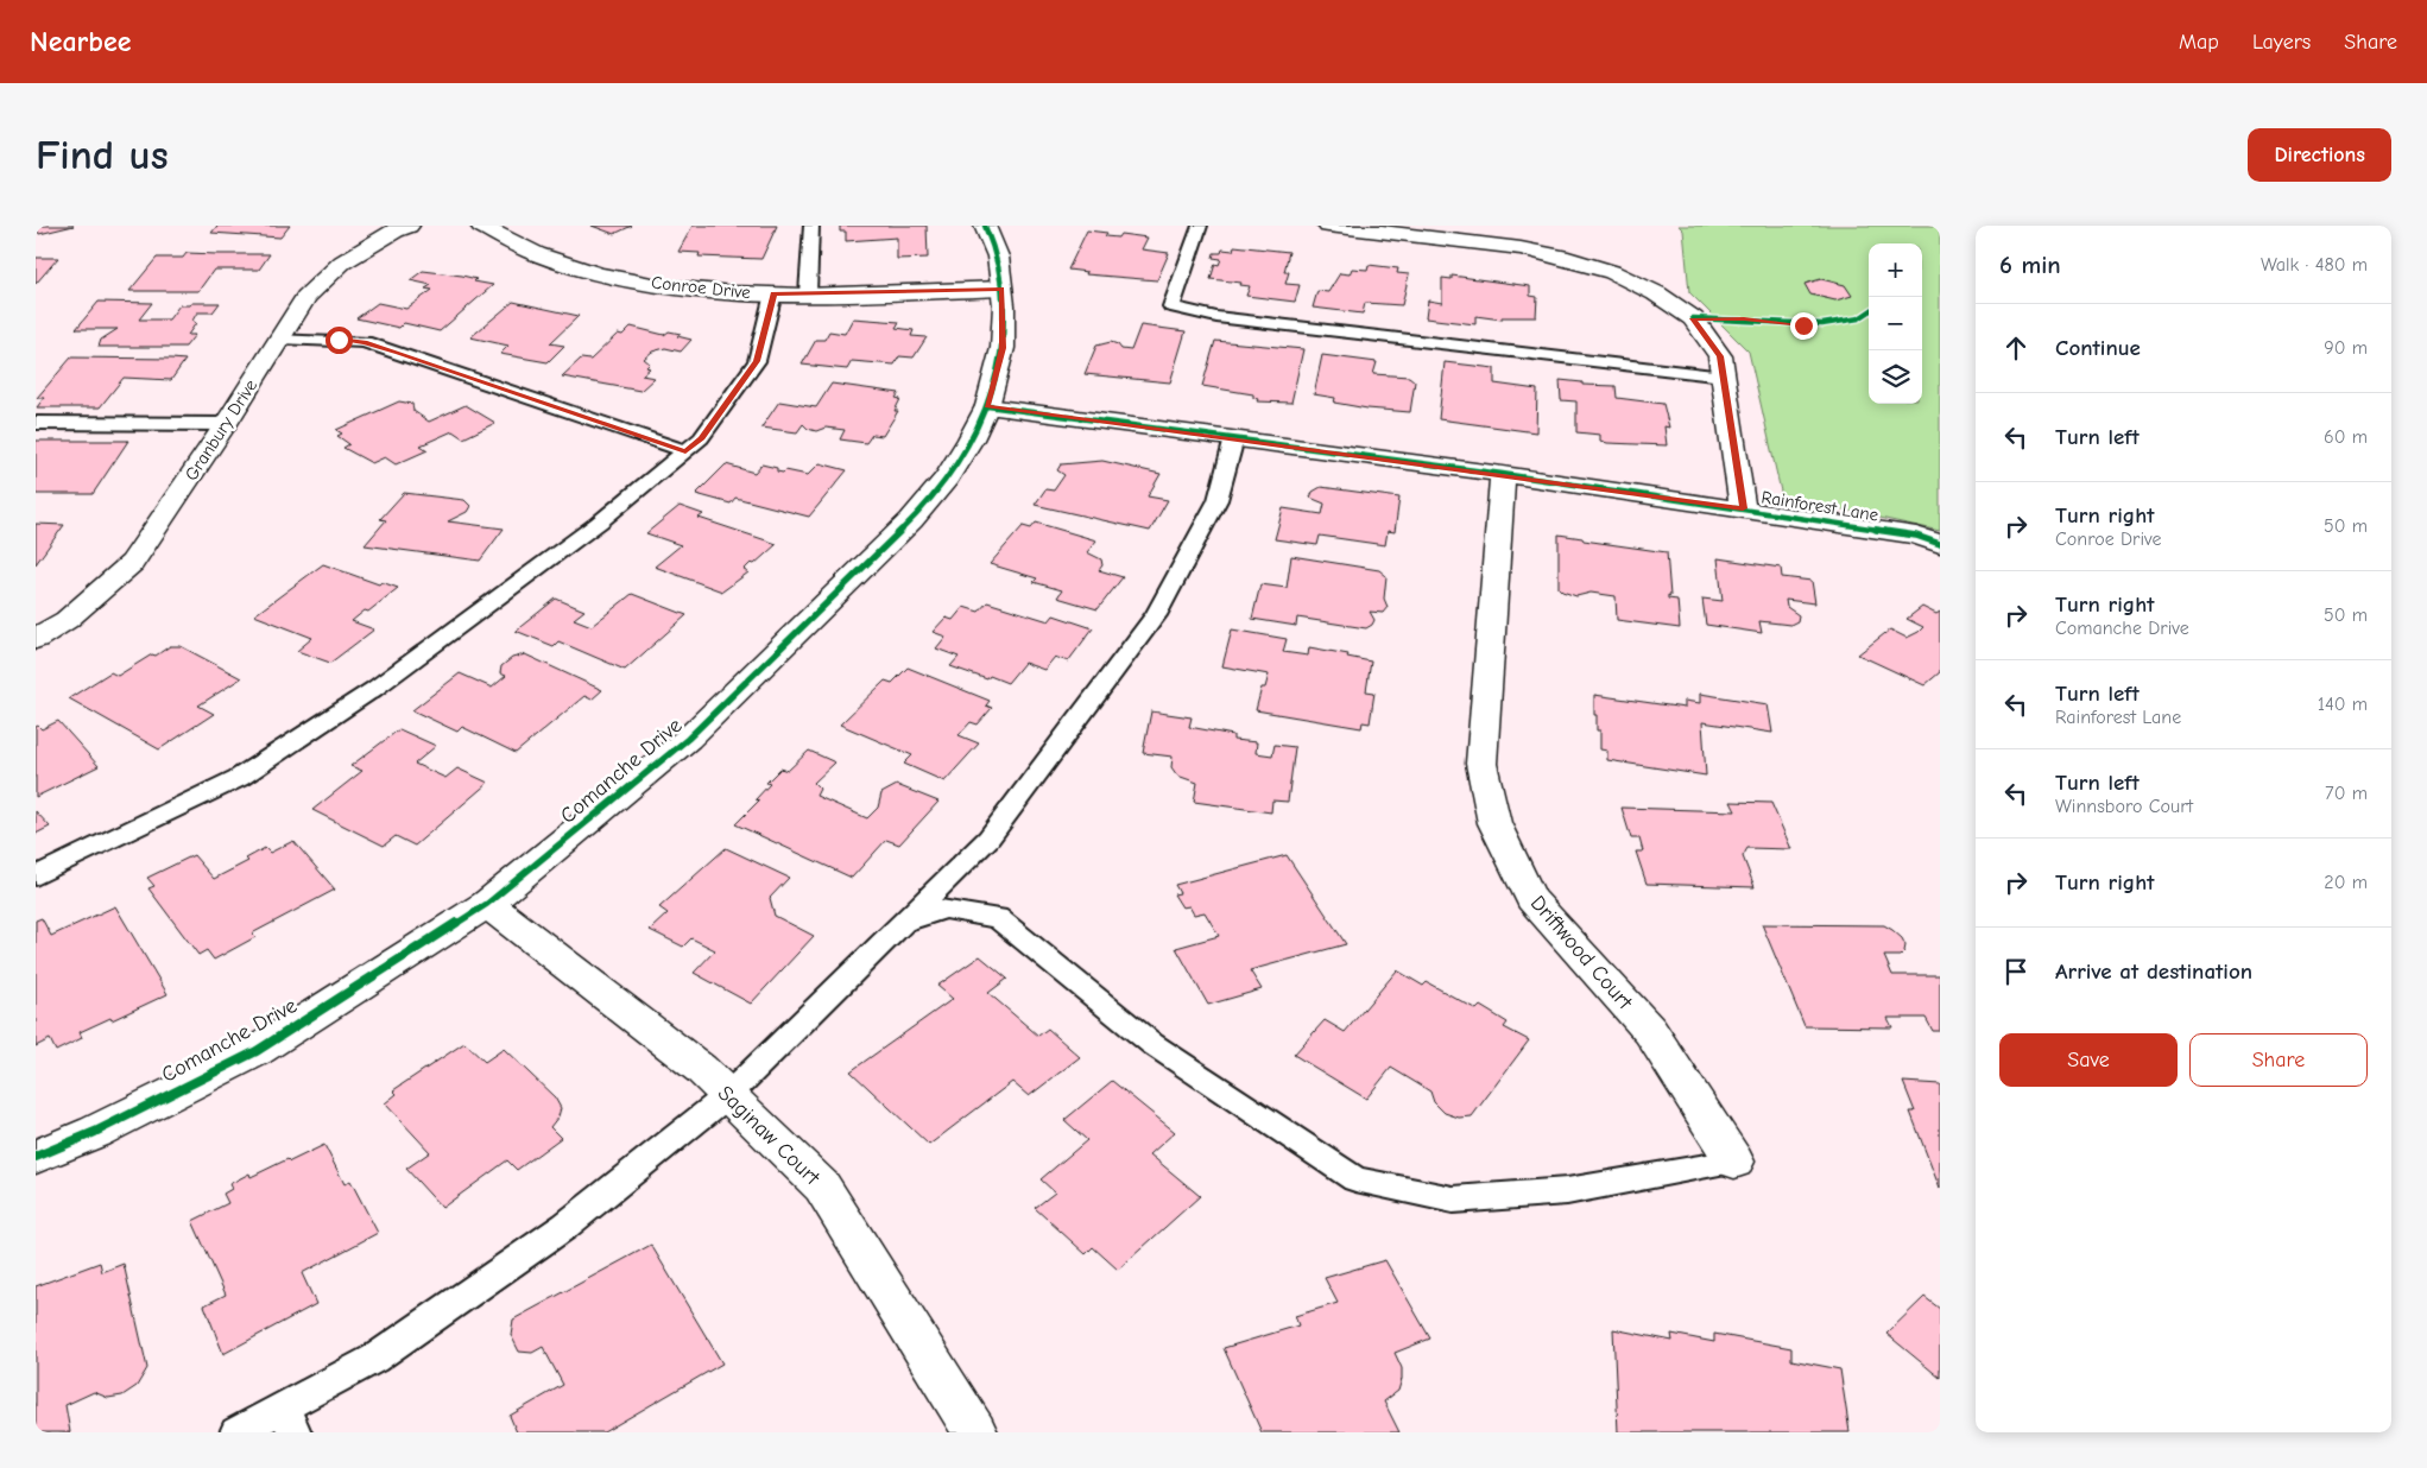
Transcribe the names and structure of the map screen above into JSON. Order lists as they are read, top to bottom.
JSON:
{
  "streets": {
    "street": [
      "Conroe Drive",
      "Granbury Drive",
      "Rainforest Lane",
      "Comanche Drive",
      "Driftwood Court",
      "Saginaw Court"
    ]
  },
  "crossings": [
    ["Conroe Drive", "Comanche Drive"],
    ["Rainforest Lane", "Comanche Drive"],
    ["Rainforest Lane", "Driftwood Court"],
    ["Comanche Drive", "Saginaw Court"]
  ],
  "page": {
    "header": "Nearbee",
    "nav": ["Map", "Layers", "Share"],
    "buttons": [
      "Directions",
      ["Save", "Share"]
    ],
    "title": "Find us",
    "heading": ["6 min", "Walk · 480 m"],
    "map_buttons": ["+", "−"],
    "list": [
      ["Continue", "90 m"],
      ["Turn left", "60 m"],
      ["Turn right", "Conroe Drive", "50 m"],
      ["Turn right", "Comanche Drive", "50 m"],
      ["Turn left", "Rainforest Lane", "140 m"],
      ["Turn left", "Winnsboro Court", "70 m"],
      ["Turn right", "20 m"],
      "Arrive at destination"
    ]
  }
}
